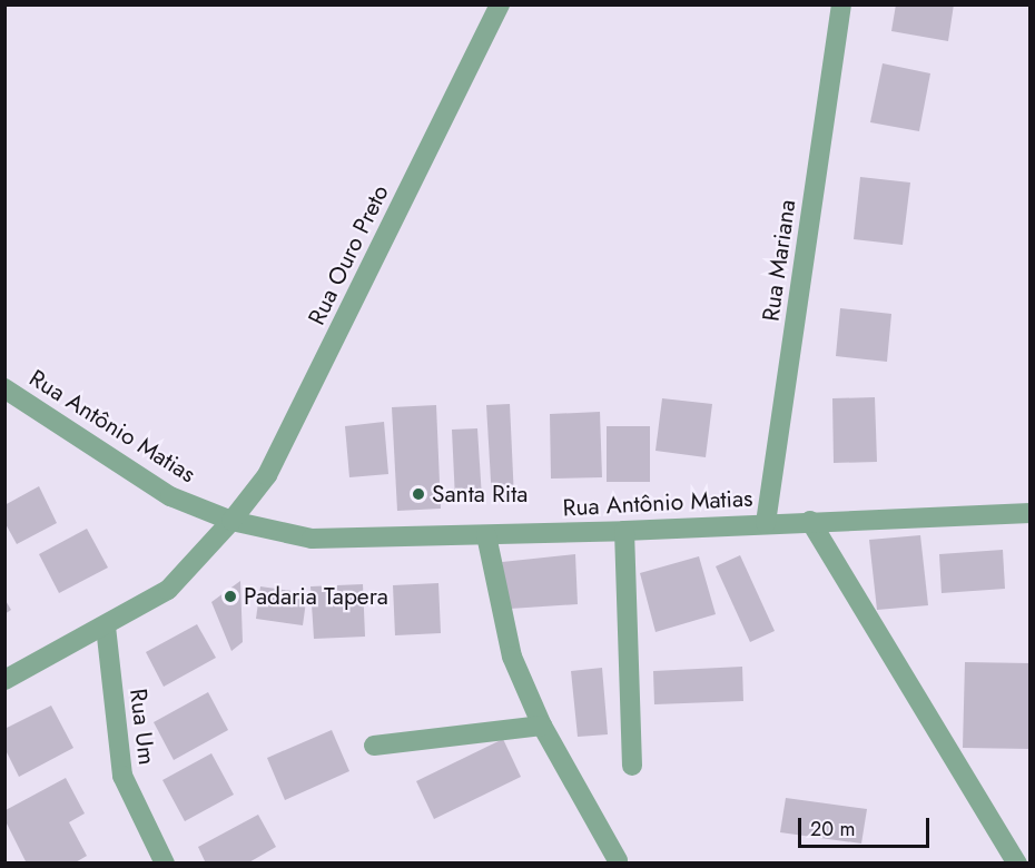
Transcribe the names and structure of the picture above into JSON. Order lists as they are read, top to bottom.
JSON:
{
  "streets": {
    "street": [
      "Rua Ouro Preto",
      "Rua Mariana",
      "Rua Antônio Matias",
      "Rua Um"
    ]
  },
  "crossings": [
    ["Rua Ouro Preto", "Rua Antônio Matias"],
    ["Rua Ouro Preto", "Rua Um"],
    ["Rua Mariana", "Rua Antônio Matias"]
  ],
  "places": ["Santa Rita", "Padaria Tapera"],
  "scale_bar": "20 m"
}
